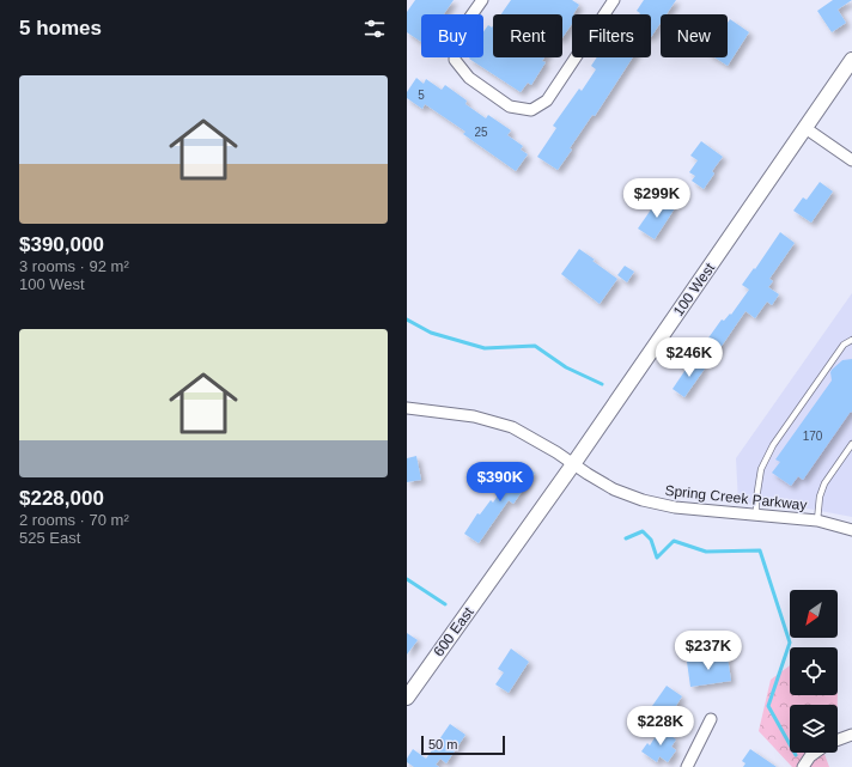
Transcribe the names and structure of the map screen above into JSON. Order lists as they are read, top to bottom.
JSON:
{
  "streets": {
    "street": ["100 West", "Spring Creek Parkway", "600 East"]
  },
  "crossings": [
    ["100 West", "Spring Creek Parkway"],
    ["100 West", "600 East"]
  ],
  "house_numbers": ["5", "25", "170"],
  "scale_bar": "50 m",
  "north": "bottom left",
  "page": {
    "heading": "5 homes",
    "chip": [
      "Buy",
      "Rent",
      "Filters",
      "New"
    ],
    "list": [
      {
        "name": "$390,000",
        "note": "3 rooms · 92 m² · 100 West"
      },
      {
        "name": "$228,000",
        "note": "2 rooms · 70 m² · 525 East"
      }
    ],
    "price": [
      "$299K",
      "$246K",
      "$390K",
      "$237K",
      "$228K"
    ],
    "scale": "50 m"
  }
}
